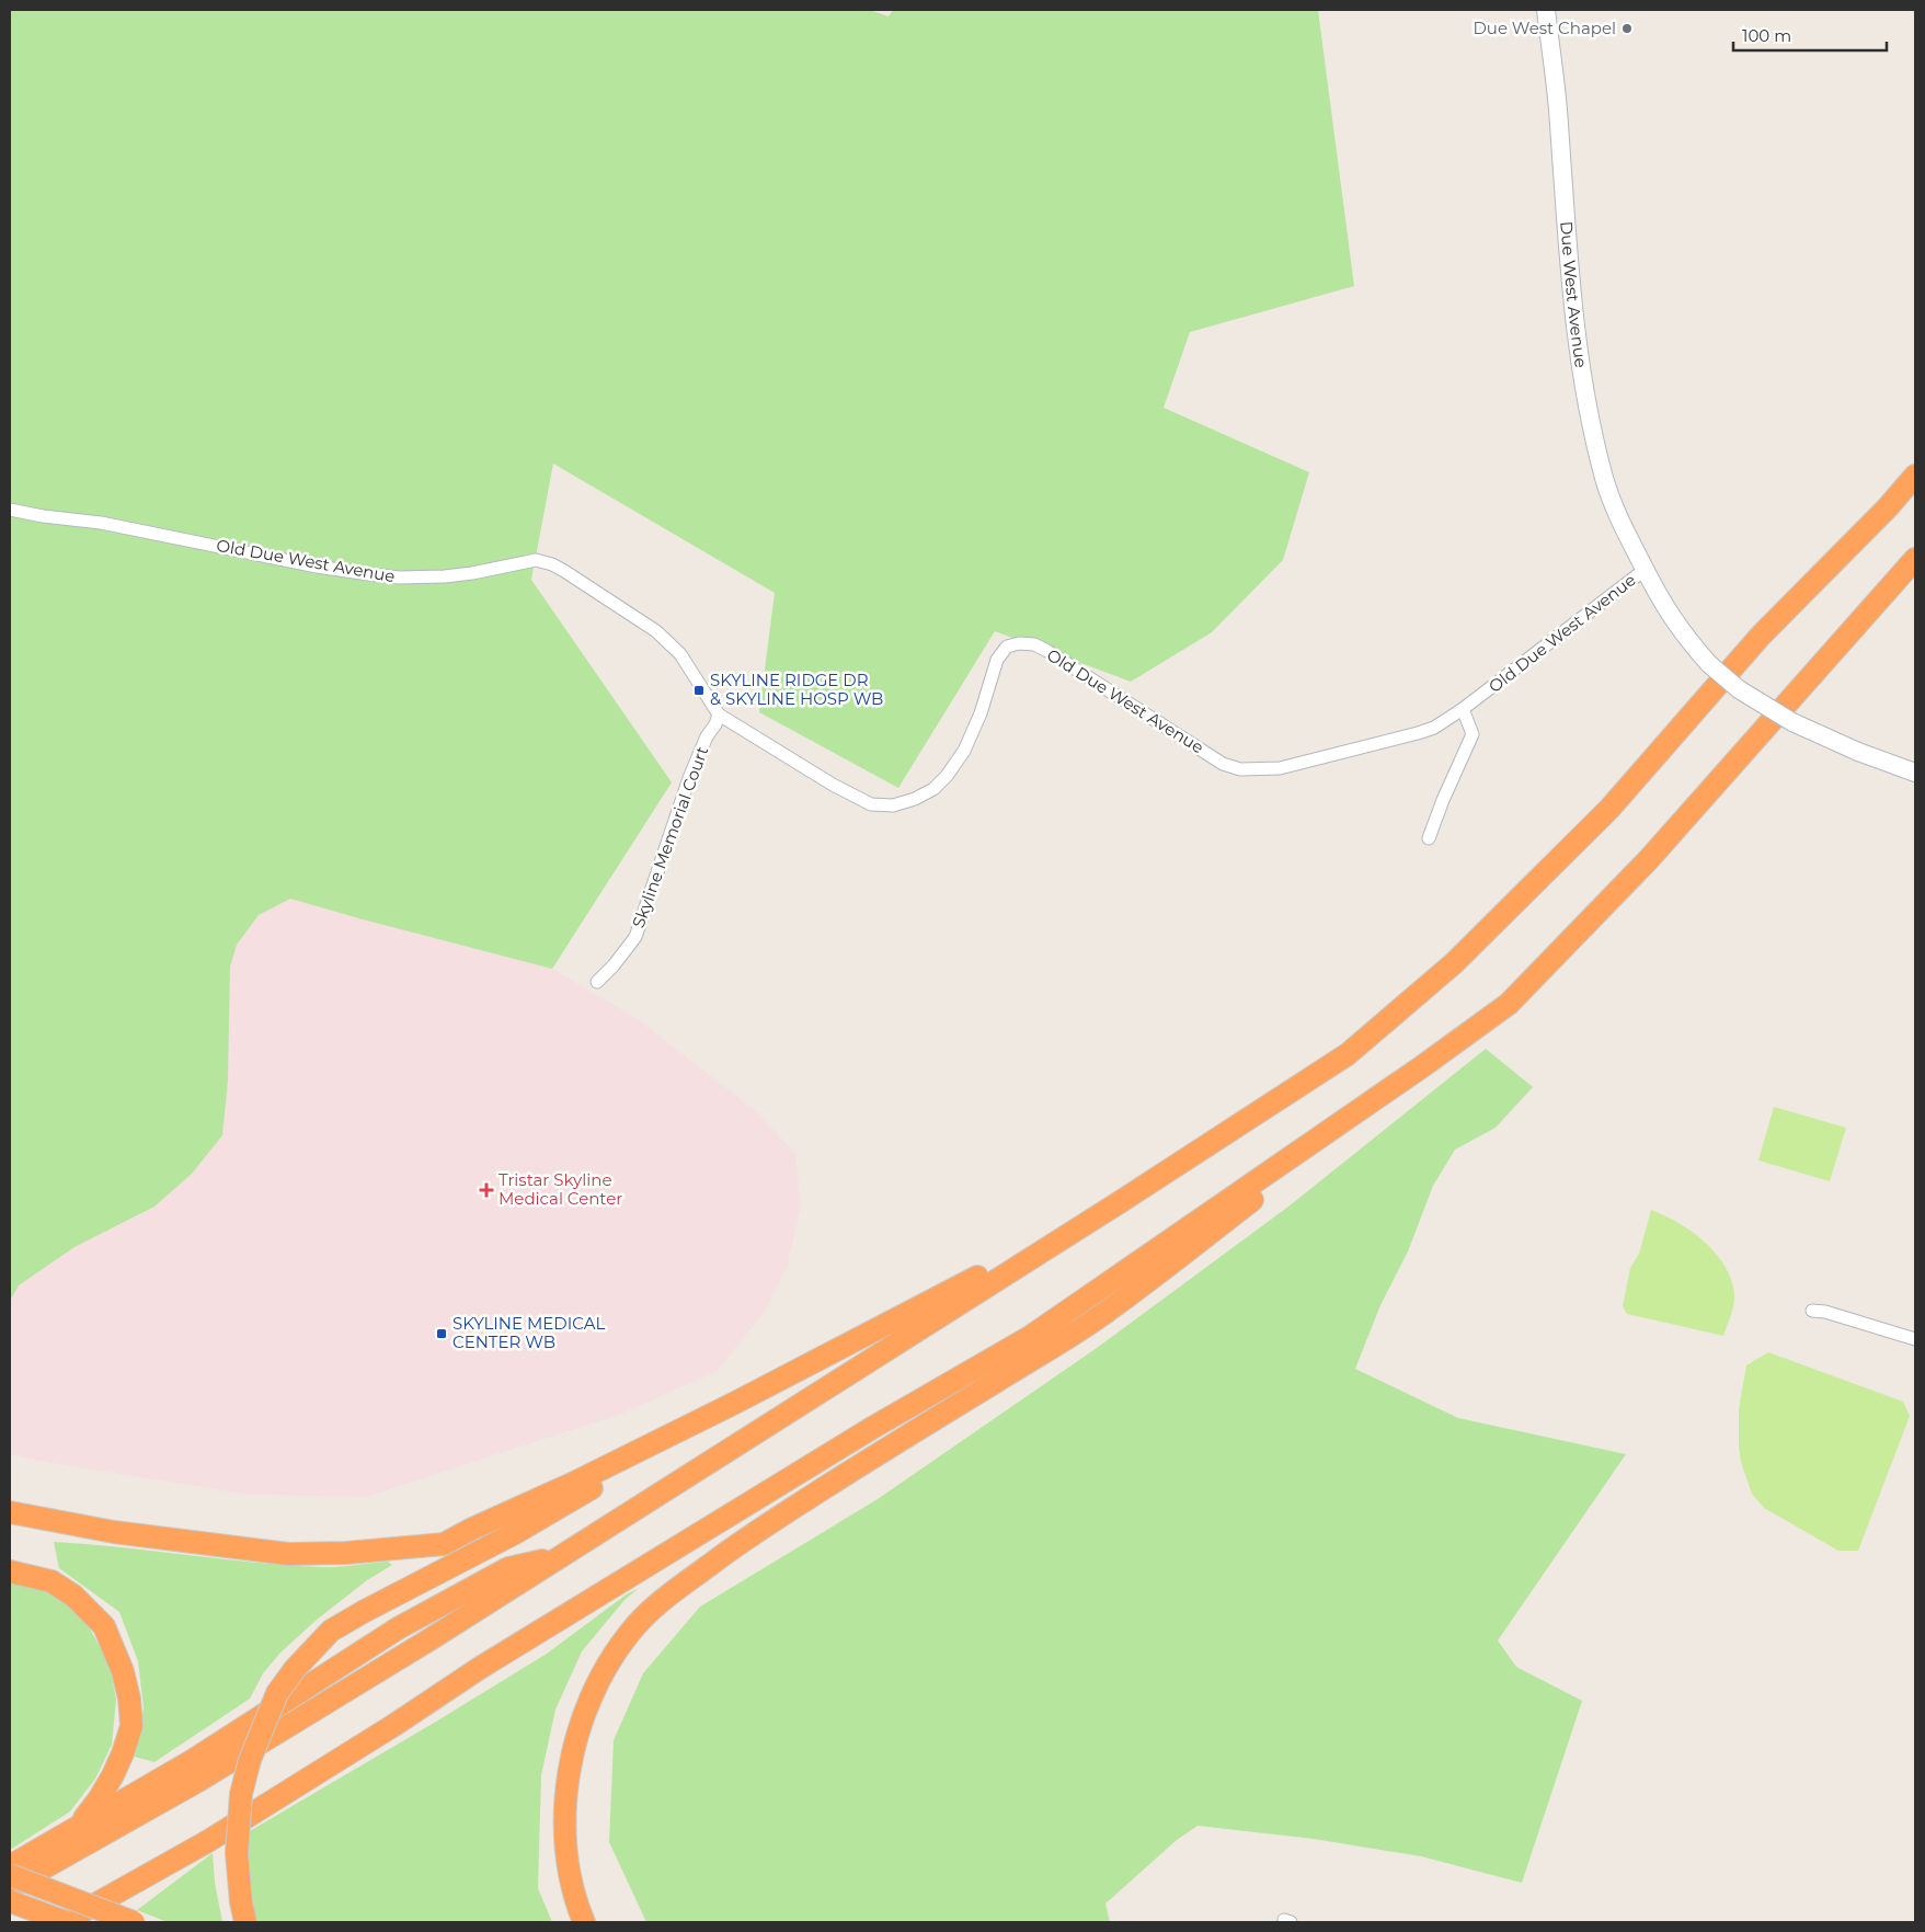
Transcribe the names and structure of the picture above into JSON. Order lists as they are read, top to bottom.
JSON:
{
  "streets": {
    "main road": ["Due West Avenue"],
    "street": ["Old Due West Avenue", "Skyline Memorial Court"]
  },
  "crossings": [
    ["Due West Avenue", "Old Due West Avenue"],
    ["Old Due West Avenue", "Skyline Memorial Court"]
  ],
  "places": {
    "other": ["Due West Chapel"],
    "transit": ["SKYLINE RIDGE DR & SKYLINE HOSP WB", "SKYLINE MEDICAL CENTER WB"],
    "health": ["Tristar Skyline Medical Center"]
  },
  "scale_bar": "100 m"
}
